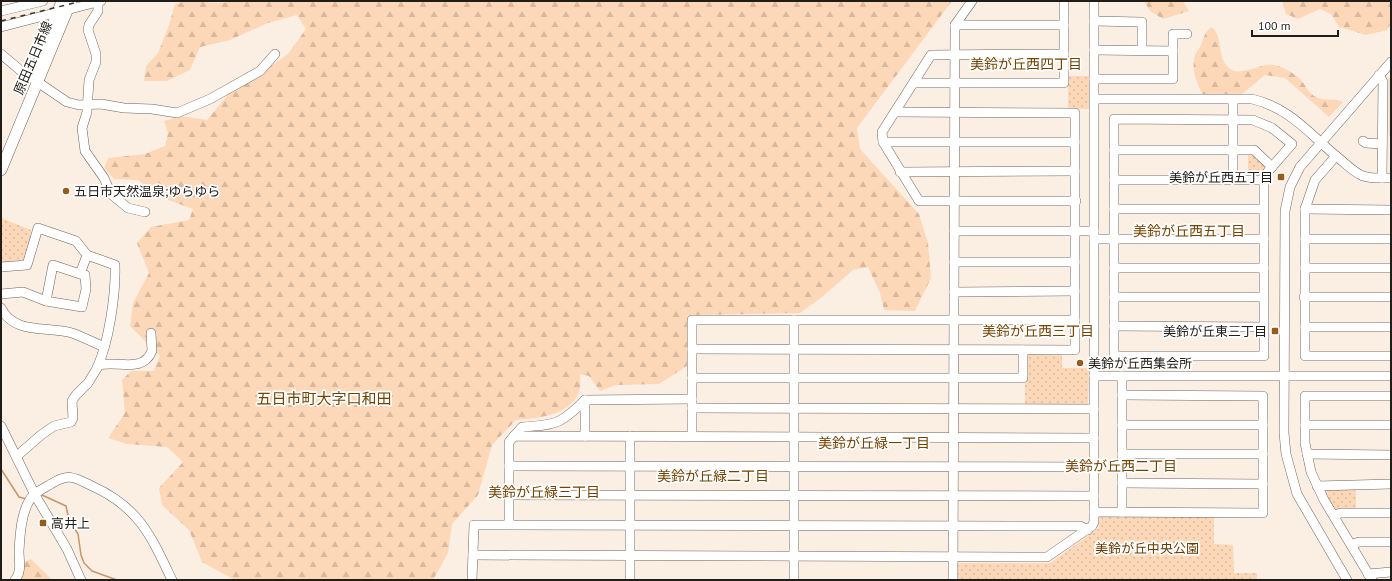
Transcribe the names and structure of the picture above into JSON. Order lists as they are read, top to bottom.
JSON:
{
  "streets": {
    "main road": ["原田五日市線"]
  },
  "districts": [
    "美鈴が丘西四丁目",
    "美鈴が丘西五丁目",
    "美鈴が丘西三丁目",
    "五日市町大字口和田",
    "美鈴が丘緑一丁目",
    "美鈴が丘西二丁目",
    "美鈴が丘緑二丁目",
    "美鈴が丘緑三丁目"
  ],
  "parks": ["美鈴が丘中央公園"],
  "places": {
    "transit": ["美鈴が丘西五丁目", "美鈴が丘東三丁目", "高井上"],
    "other": ["五日市天然温泉;ゆらゆら", "美鈴が丘西集会所"]
  },
  "scale_bar": "100 m"
}
